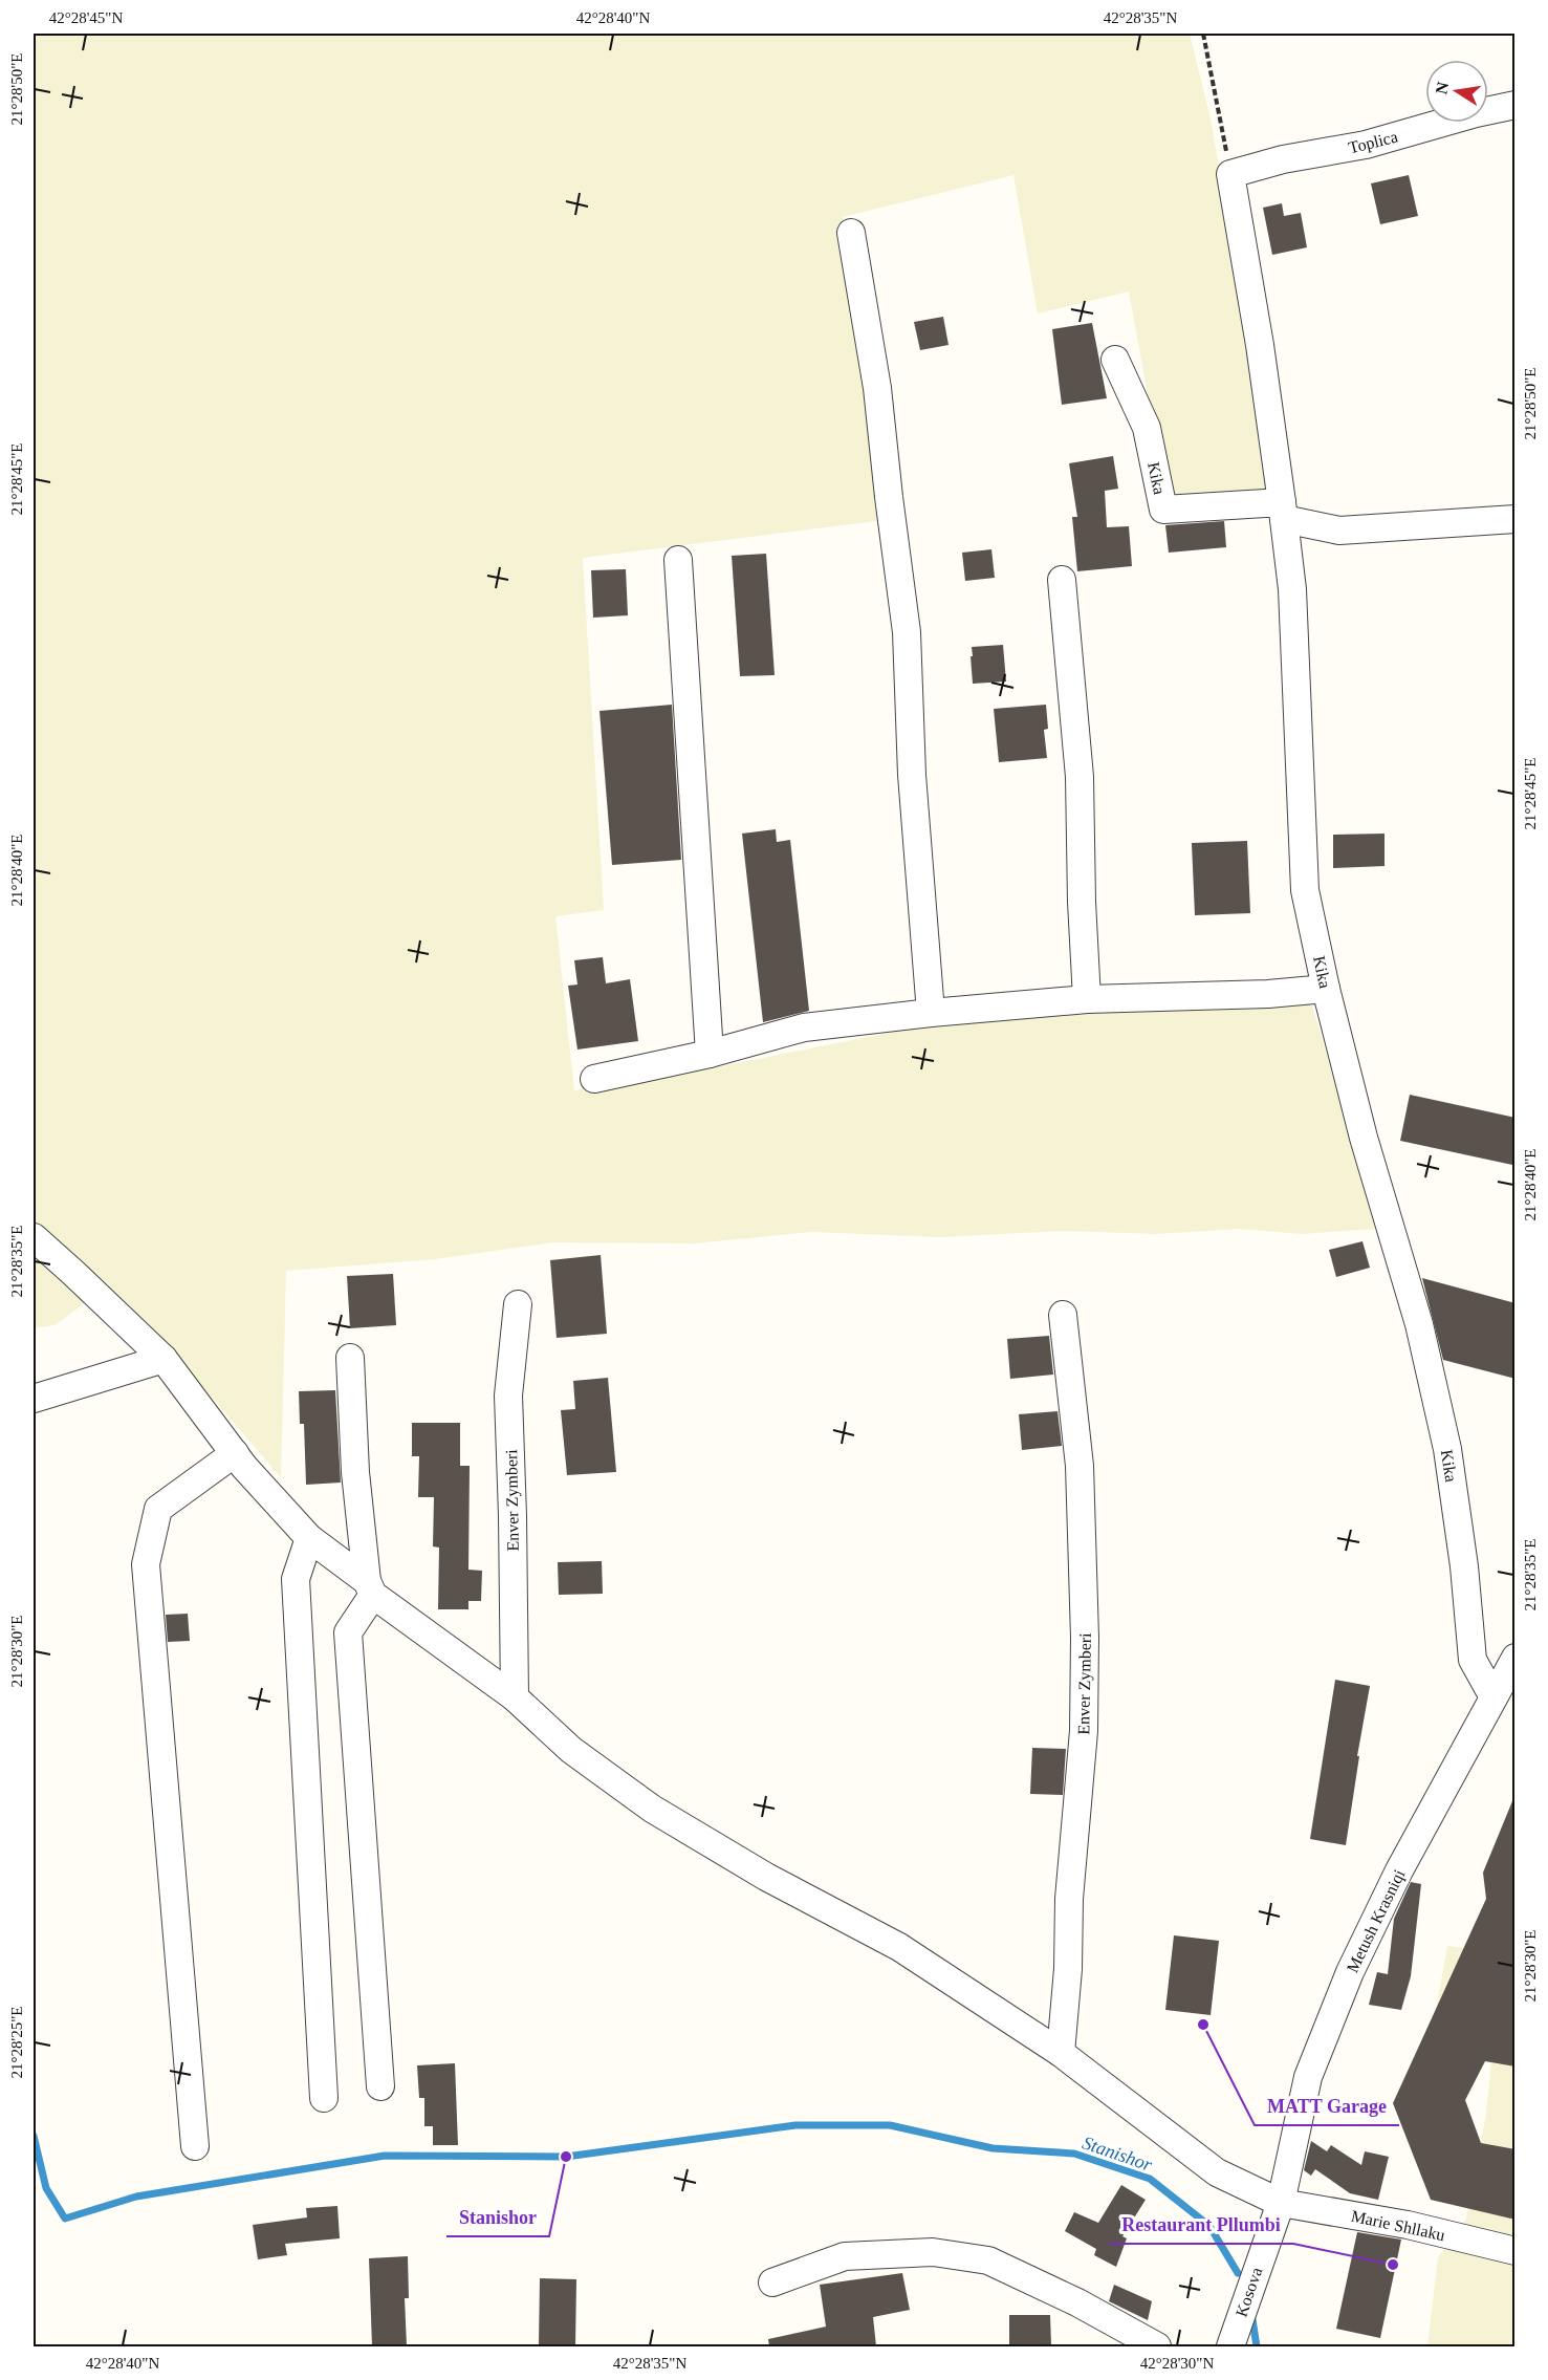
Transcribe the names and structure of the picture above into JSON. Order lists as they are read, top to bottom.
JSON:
{
  "streets": {
    "street": [
      "Toplica",
      "Kika",
      "Enver Zymberi",
      "Metush Krasniqi",
      "Marie Shllaku",
      "Kosova"
    ]
  },
  "crossings": [
    ["Kika", "Metush Krasniqi"],
    ["Metush Krasniqi", "Marie Shllaku"],
    ["Metush Krasniqi", "Kosova"],
    ["Marie Shllaku", "Kosova"]
  ],
  "water": ["Stanishor"],
  "places": ["MATT Garage", "Stanishor", "Restaurant Pllumbi"],
  "north": "left",
  "coordinates": [
    "42°28'45\"N",
    "42°28'40\"N",
    "42°28'35\"N",
    "21°28'50\"E",
    "21°28'45\"E",
    "21°28'40\"E",
    "21°28'35\"E",
    "21°28'30\"E",
    "21°28'25\"E",
    "42°28'30\"N"
  ]
}
